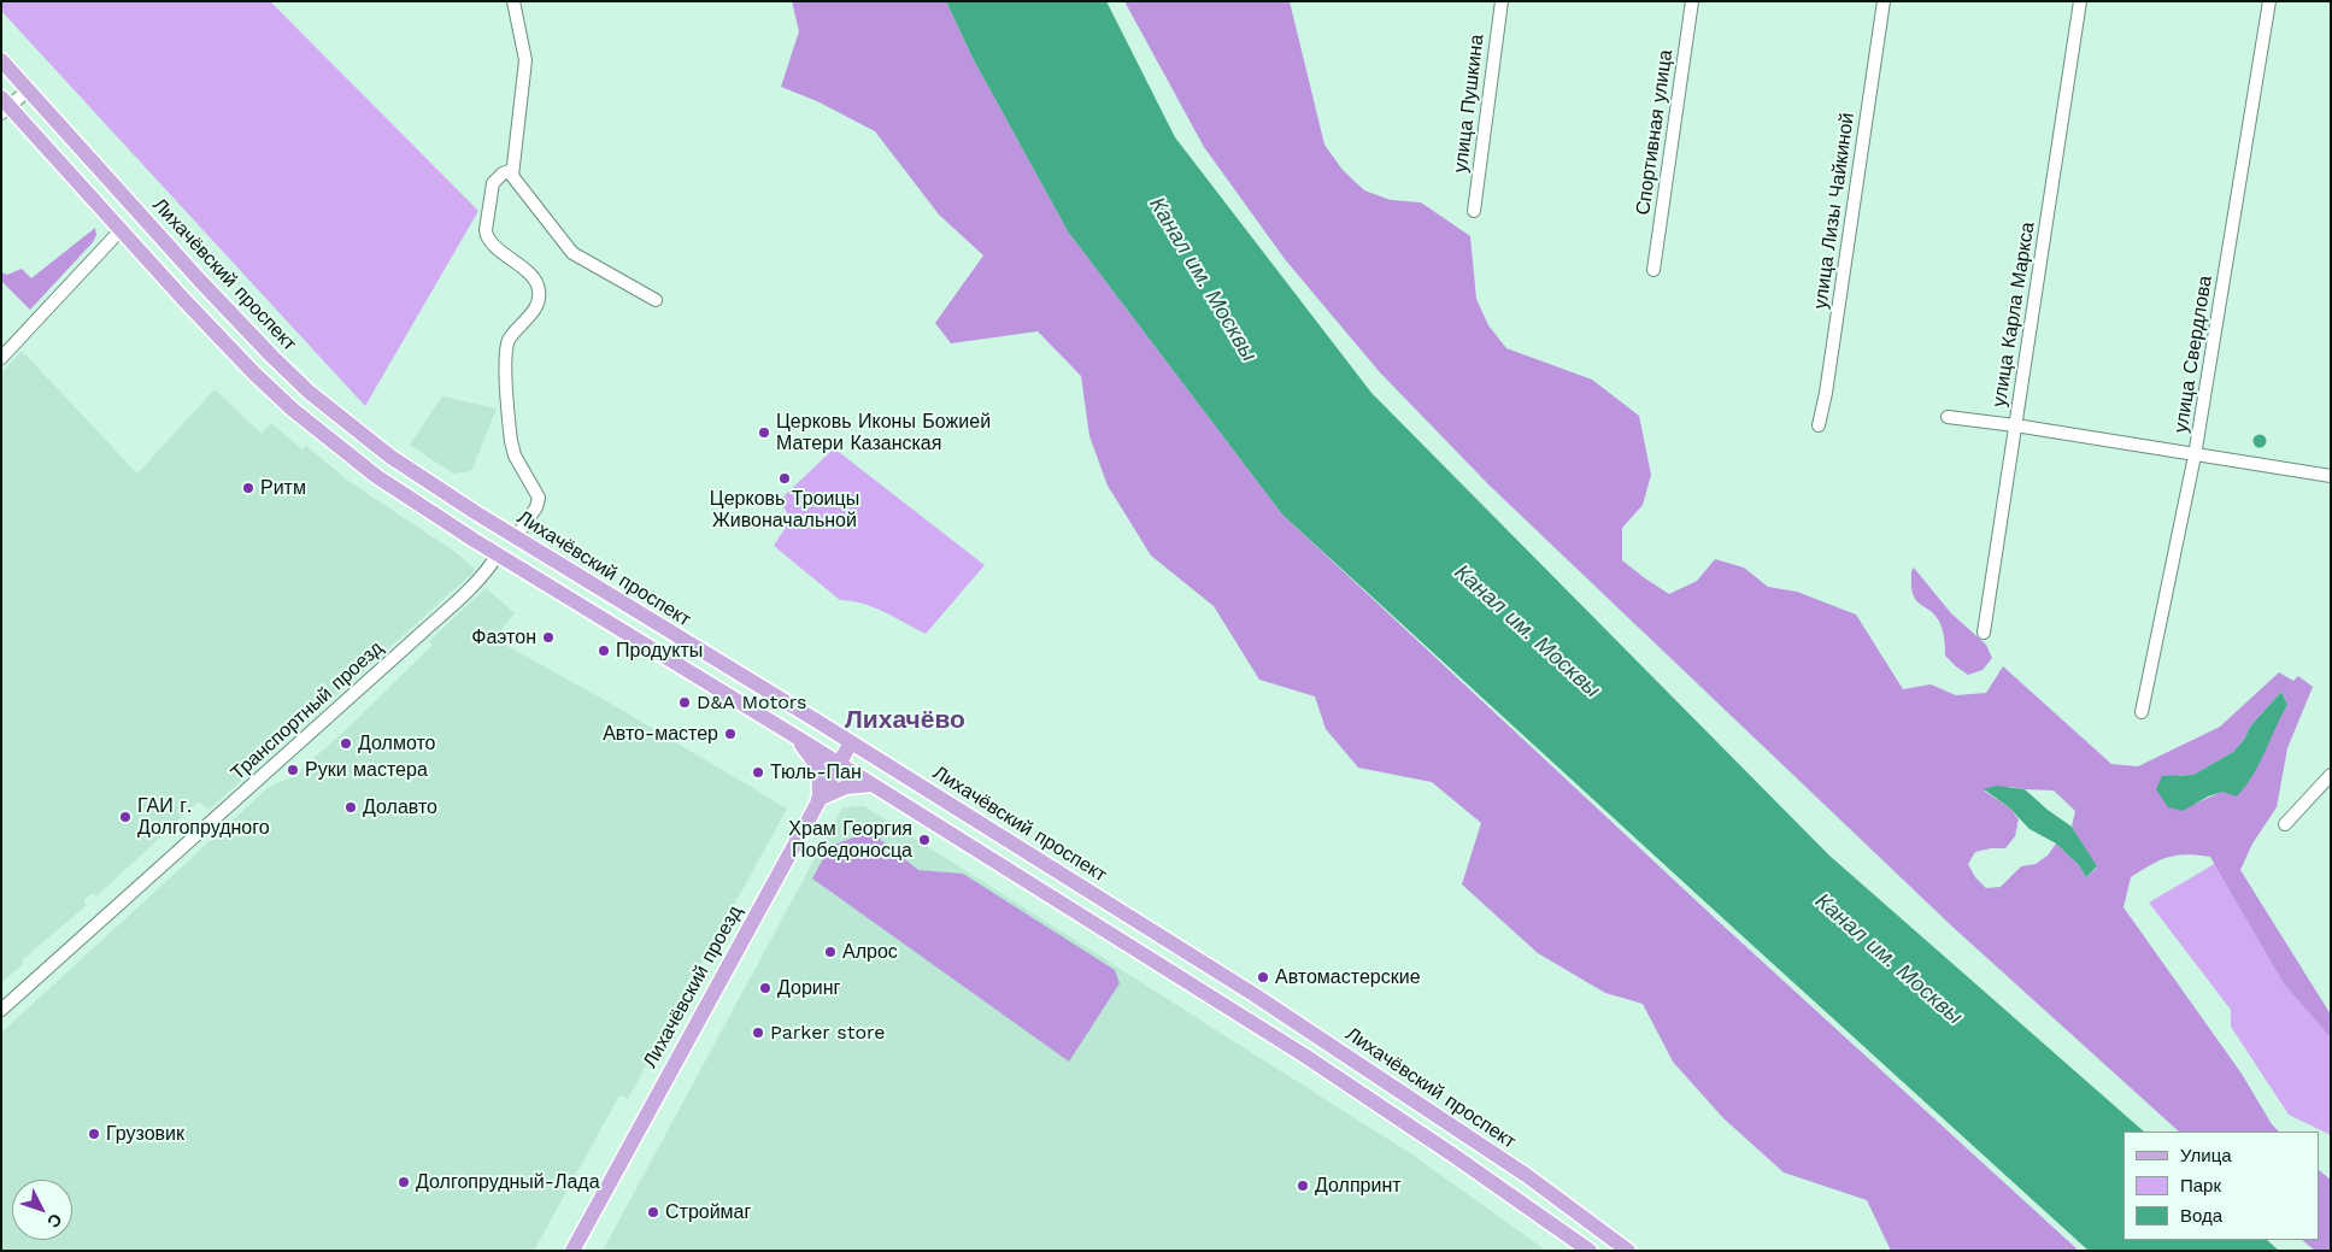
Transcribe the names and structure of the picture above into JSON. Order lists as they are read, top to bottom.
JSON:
{
  "streets": {
    "main road": ["Лихачёвский проспект", "Лихачёвский проезд"],
    "street": [
      "улица Пушкина",
      "Спортивная улица",
      "улица Лизы Чайкиной",
      "улица Карла Маркса",
      "улица Свердлова",
      "Транспортный проезд"
    ]
  },
  "crossings": [
    ["Лихачёвский проспект", "Лихачёвский проезд"]
  ],
  "districts": ["Лихачёво"],
  "water": ["Канал им. Москвы"],
  "places": [
    "Церковь Иконы Божией Матери Казанская",
    "Церковь Троицы Живоначальной",
    "Ритм",
    "Фаэтон",
    "Продукты",
    "D&A Motors",
    "Авто-мастер",
    "Долмото",
    "Руки мастера",
    "Тюль-Пан",
    "Долавто",
    "ГАИ г. Долгопрудного",
    "Храм Георгия Победоносца",
    "Алрос",
    "Автомастерские",
    "Доринг",
    "Parker store",
    "Грузовик",
    "Долгопрудный-Лада",
    "Долпринт",
    "Строймаг"
  ],
  "legend": ["Улица", "Парк", "Вода"],
  "north": "bottom right"
}
